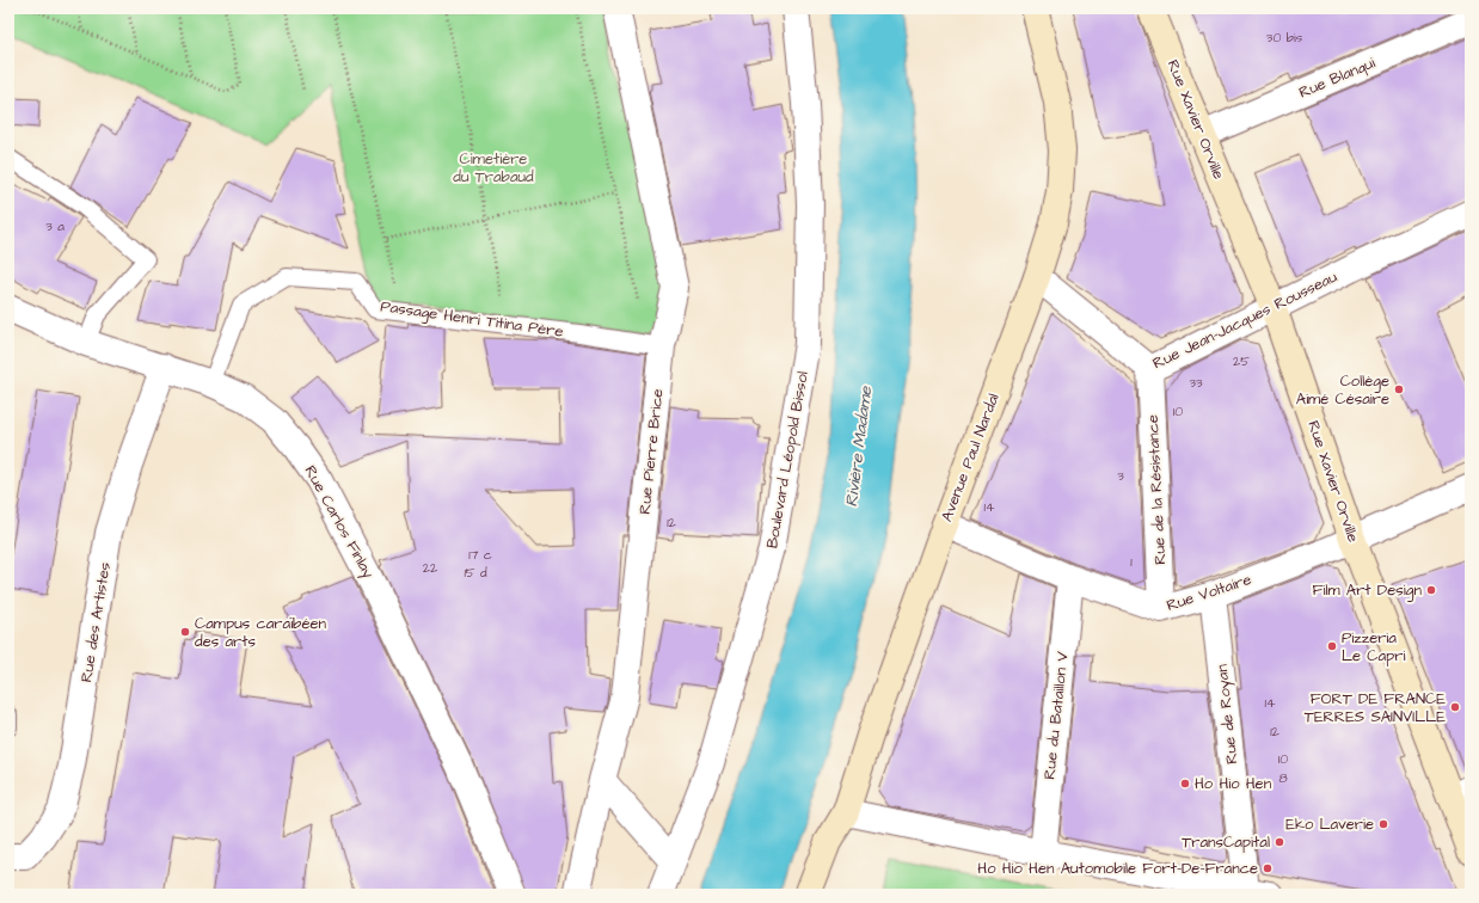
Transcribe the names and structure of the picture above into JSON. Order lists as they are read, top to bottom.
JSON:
{
  "streets": {
    "main road": ["Rue Xavier Orville", "Avenue Paul Nardal"],
    "street": [
      "Rue Blanqui",
      "Rue Jean-Jacques Rousseau",
      "Rue Pierre Brice",
      "Boulevard Léopold Bissol",
      "Rue de la Résistance",
      "Rue Carlos Finlay",
      "Rue Voltaire",
      "Rue des Artistes",
      "Rue de Royan",
      "Rue du Bataillon V"
    ],
    "lane": ["Passage Henri Titina Père"]
  },
  "crossings": [
    ["Rue Blanqui", "Rue Xavier Orville"],
    ["Rue Xavier Orville", "Rue Jean-Jacques Rousseau"],
    ["Rue Xavier Orville", "Rue Voltaire"],
    ["Passage Henri Titina Père", "Rue Pierre Brice"],
    ["Passage Henri Titina Père", "Rue Carlos Finlay"],
    ["Rue Jean-Jacques Rousseau", "Avenue Paul Nardal"],
    ["Rue Jean-Jacques Rousseau", "Rue de la Résistance"],
    ["Avenue Paul Nardal", "Rue Voltaire"],
    ["Rue de la Résistance", "Rue Voltaire"],
    ["Rue Carlos Finlay", "Rue des Artistes"],
    ["Rue Voltaire", "Rue de Royan"],
    ["Rue Voltaire", "Rue du Bataillon V"]
  ],
  "water": ["Rivière Madame"],
  "parks": ["Cimetière du Trabaud"],
  "places": [
    "Collège Aimé Césaire",
    "Film Art Design",
    "Campus caraïbéen des arts",
    "Pizzeria Le Capri",
    "FORT DE FRANCE TERRES SAINVILLE",
    "Ho Hio Hen",
    "Eko Laverie",
    "TransCapital",
    "Ho Hio Hen Automobile Fort-De-France"
  ],
  "house_numbers": [
    "30 bis",
    "3 a",
    "25",
    "33",
    "10",
    "3",
    "14",
    "12",
    "17 c",
    "1",
    "22",
    "15 d",
    "14",
    "12",
    "10",
    "8"
  ]
}
